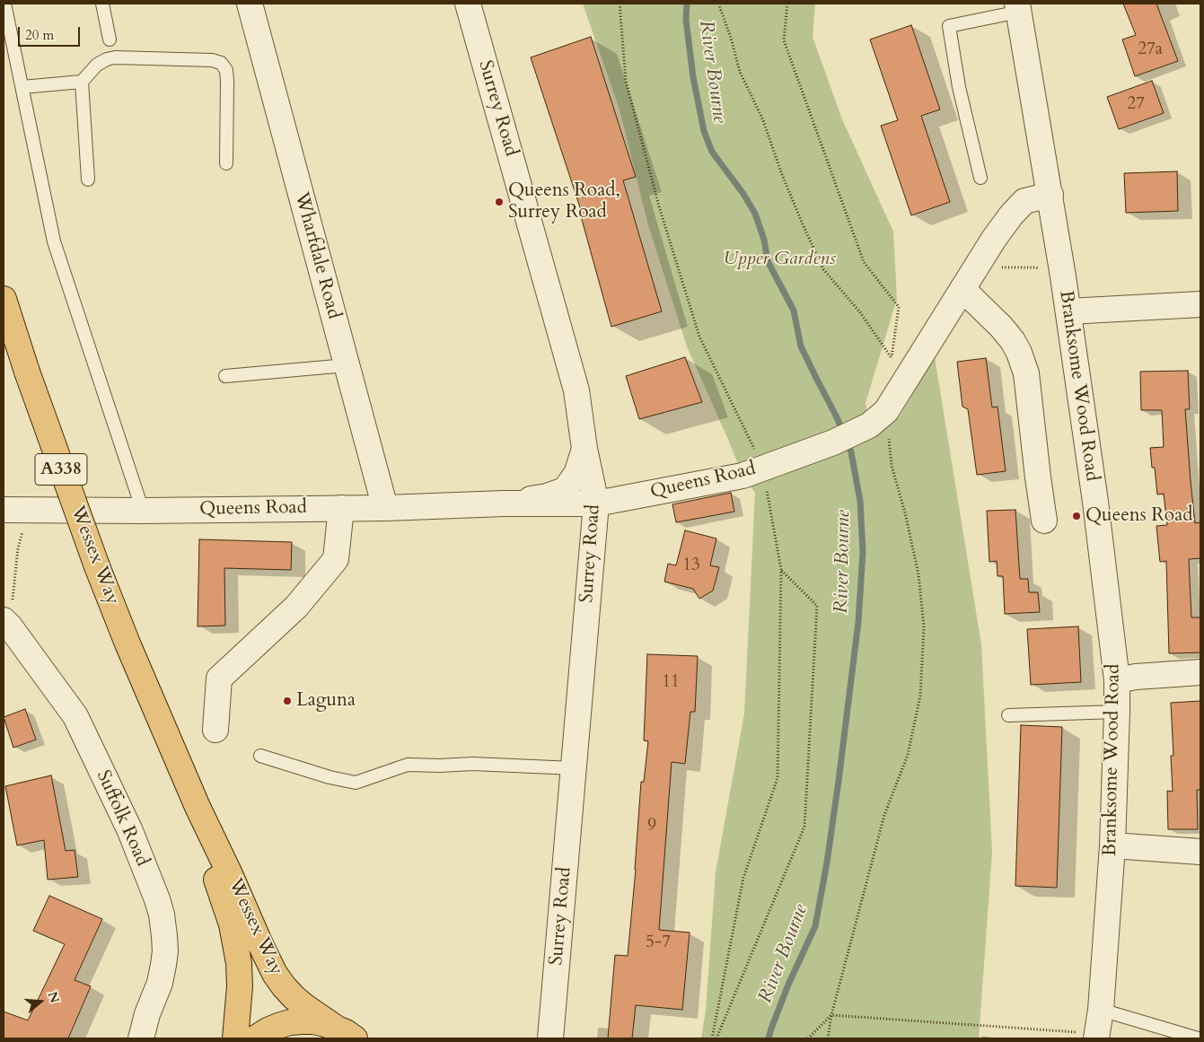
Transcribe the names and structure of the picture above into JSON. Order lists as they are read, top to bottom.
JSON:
{
  "streets": {
    "highway": ["A338", "Wessex Way"],
    "street": [
      "Surrey Road",
      "Wharfdale Road",
      "Branksome Wood Road",
      "Queens Road",
      "Suffolk Road"
    ]
  },
  "crossings": [
    ["Surrey Road", "Queens Road"],
    ["Wharfdale Road", "Queens Road"],
    ["Branksome Wood Road", "Queens Road"]
  ],
  "water": ["River Bourne"],
  "parks": ["Upper Gardens"],
  "places": ["Queens Road, Surrey Road", "Queens Road", "Laguna"],
  "house_numbers": [
    "27a",
    "27",
    "13",
    "11",
    "9",
    "5-7"
  ],
  "scale_bar": "20 m",
  "north": "right"
}
